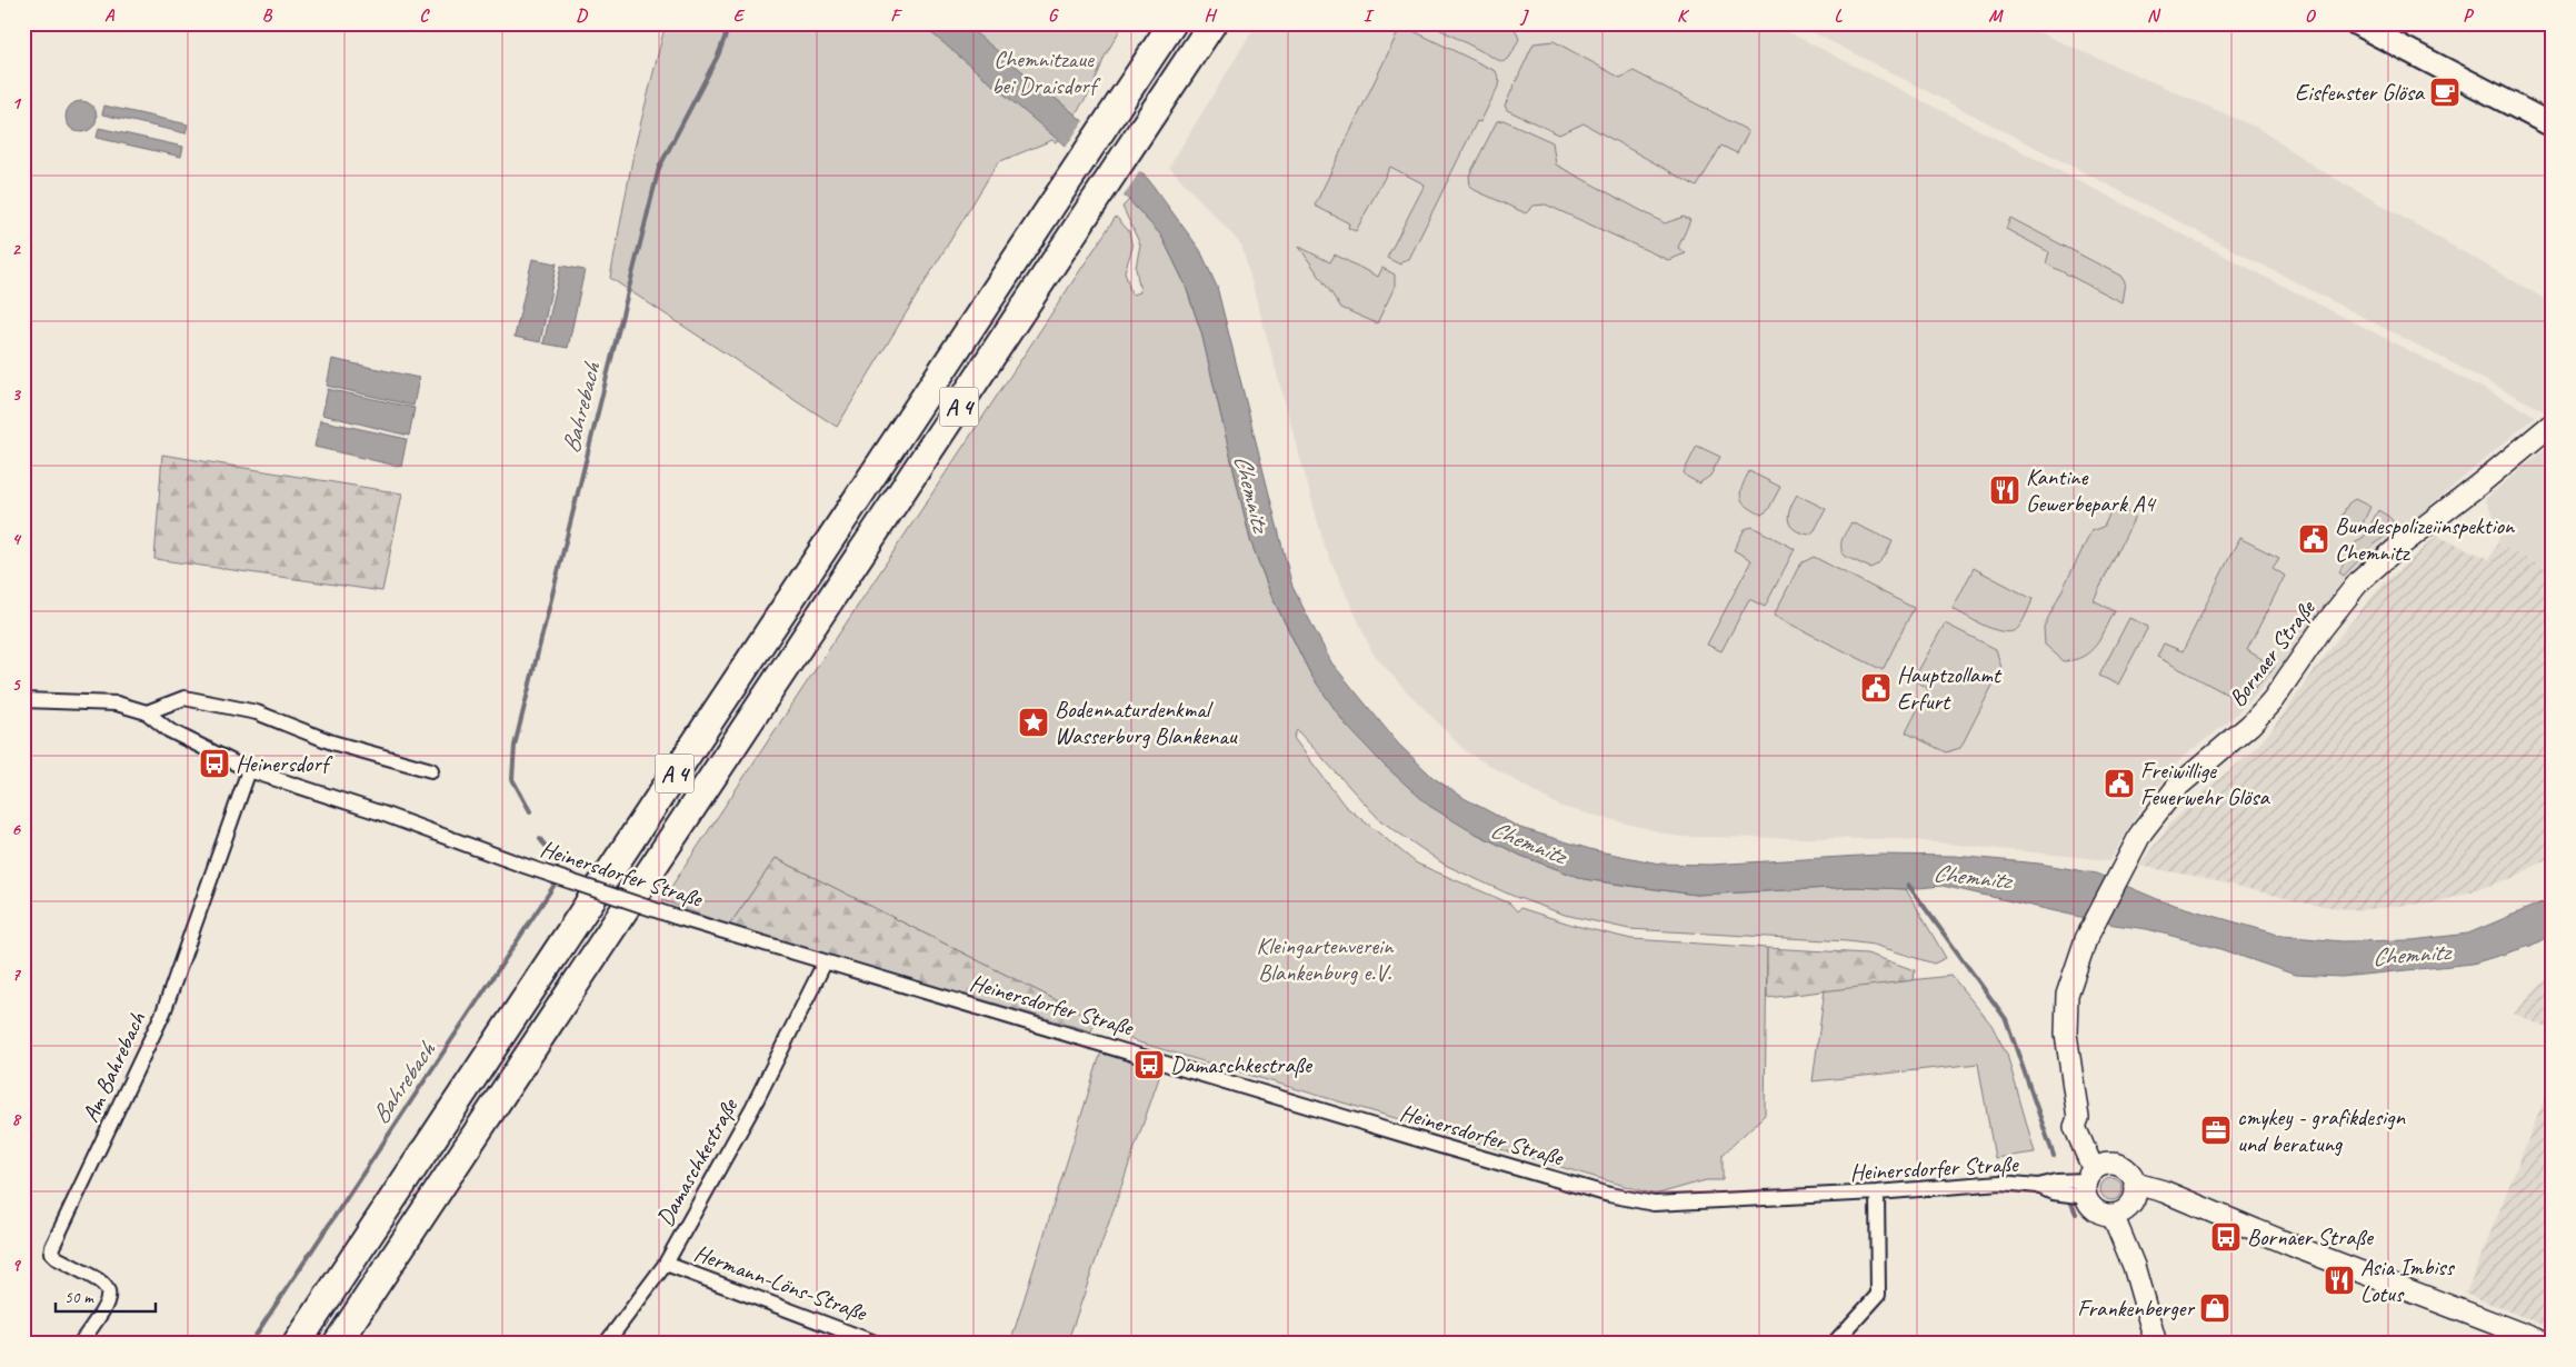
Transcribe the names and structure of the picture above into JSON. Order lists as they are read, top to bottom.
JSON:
{
  "streets": {
    "highway": ["A 4"],
    "main road": ["Bornaer Straße"],
    "street": [
      "Heinersdorfer Straße",
      "Am Bahrebach",
      "Damaschkestraße",
      "Hermann-Löns-Straße"
    ]
  },
  "crossings": [
    ["Bornaer Straße", "Heinersdorfer Straße"],
    ["Heinersdorfer Straße", "Am Bahrebach"],
    ["Heinersdorfer Straße", "Damaschkestraße"],
    ["Damaschkestraße", "Hermann-Löns-Straße"]
  ],
  "water": ["Bahrebach", "Chemnitz"],
  "parks": ["Chemnitzaue bei Draisdorf", "Kleingartenverein Blankenburg e.V."],
  "places": {
    "cafe": ["Eisfenster Glösa"],
    "restaurant": ["Kantine Gewerbepark A4", "Asia Imbiss Lotus"],
    "public building": ["Bundespolizeiinspektion Chemnitz", "Hauptzollamt Erfurt", "Freiwillige Feuerwehr Glösa"],
    "place": ["Bodennaturdenkmal Wasserburg Blankenau"],
    "bus stop": ["Heinersdorf", "Damaschkestraße", "Bornaer Straße"],
    "office": ["cmykey - grafikdesign und beratung"],
    "shop": ["Frankenberger"]
  },
  "scale_bar": "50 m",
  "grid": {
    "columns": [
      "A",
      "B",
      "C",
      "D",
      "E",
      "F",
      "G",
      "H",
      "I",
      "J",
      "K",
      "L",
      "M",
      "N",
      "O",
      "P"
    ],
    "rows": [
      "1",
      "2",
      "3",
      "4",
      "5",
      "6",
      "7",
      "8",
      "9"
    ]
  }
}
